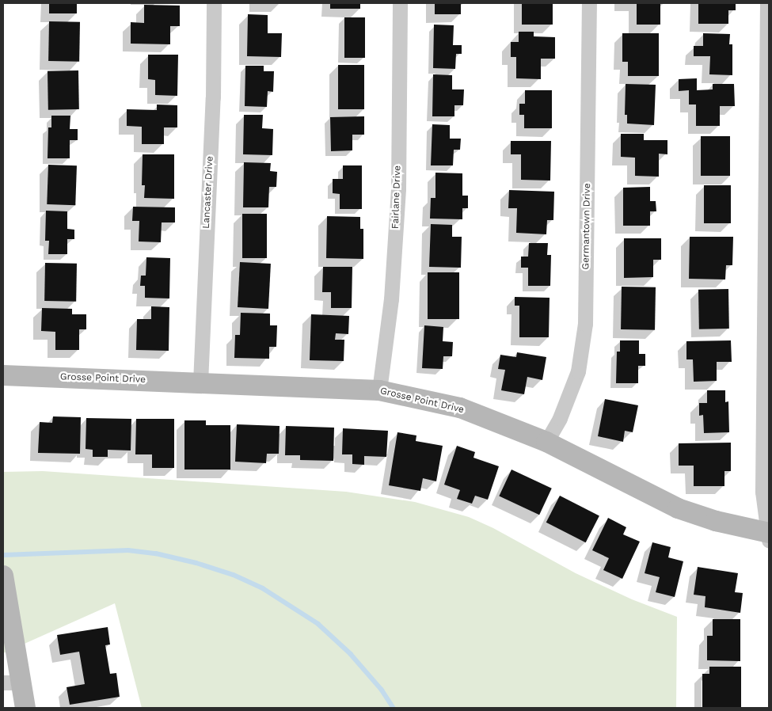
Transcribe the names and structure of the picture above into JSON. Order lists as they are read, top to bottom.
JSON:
{
  "streets": {
    "street": [
      "Lancaster Drive",
      "Fairlane Drive",
      "Germantown Drive",
      "Grosse Point Drive"
    ]
  },
  "crossings": [
    ["Lancaster Drive", "Grosse Point Drive"],
    ["Fairlane Drive", "Grosse Point Drive"],
    ["Germantown Drive", "Grosse Point Drive"]
  ]
}
